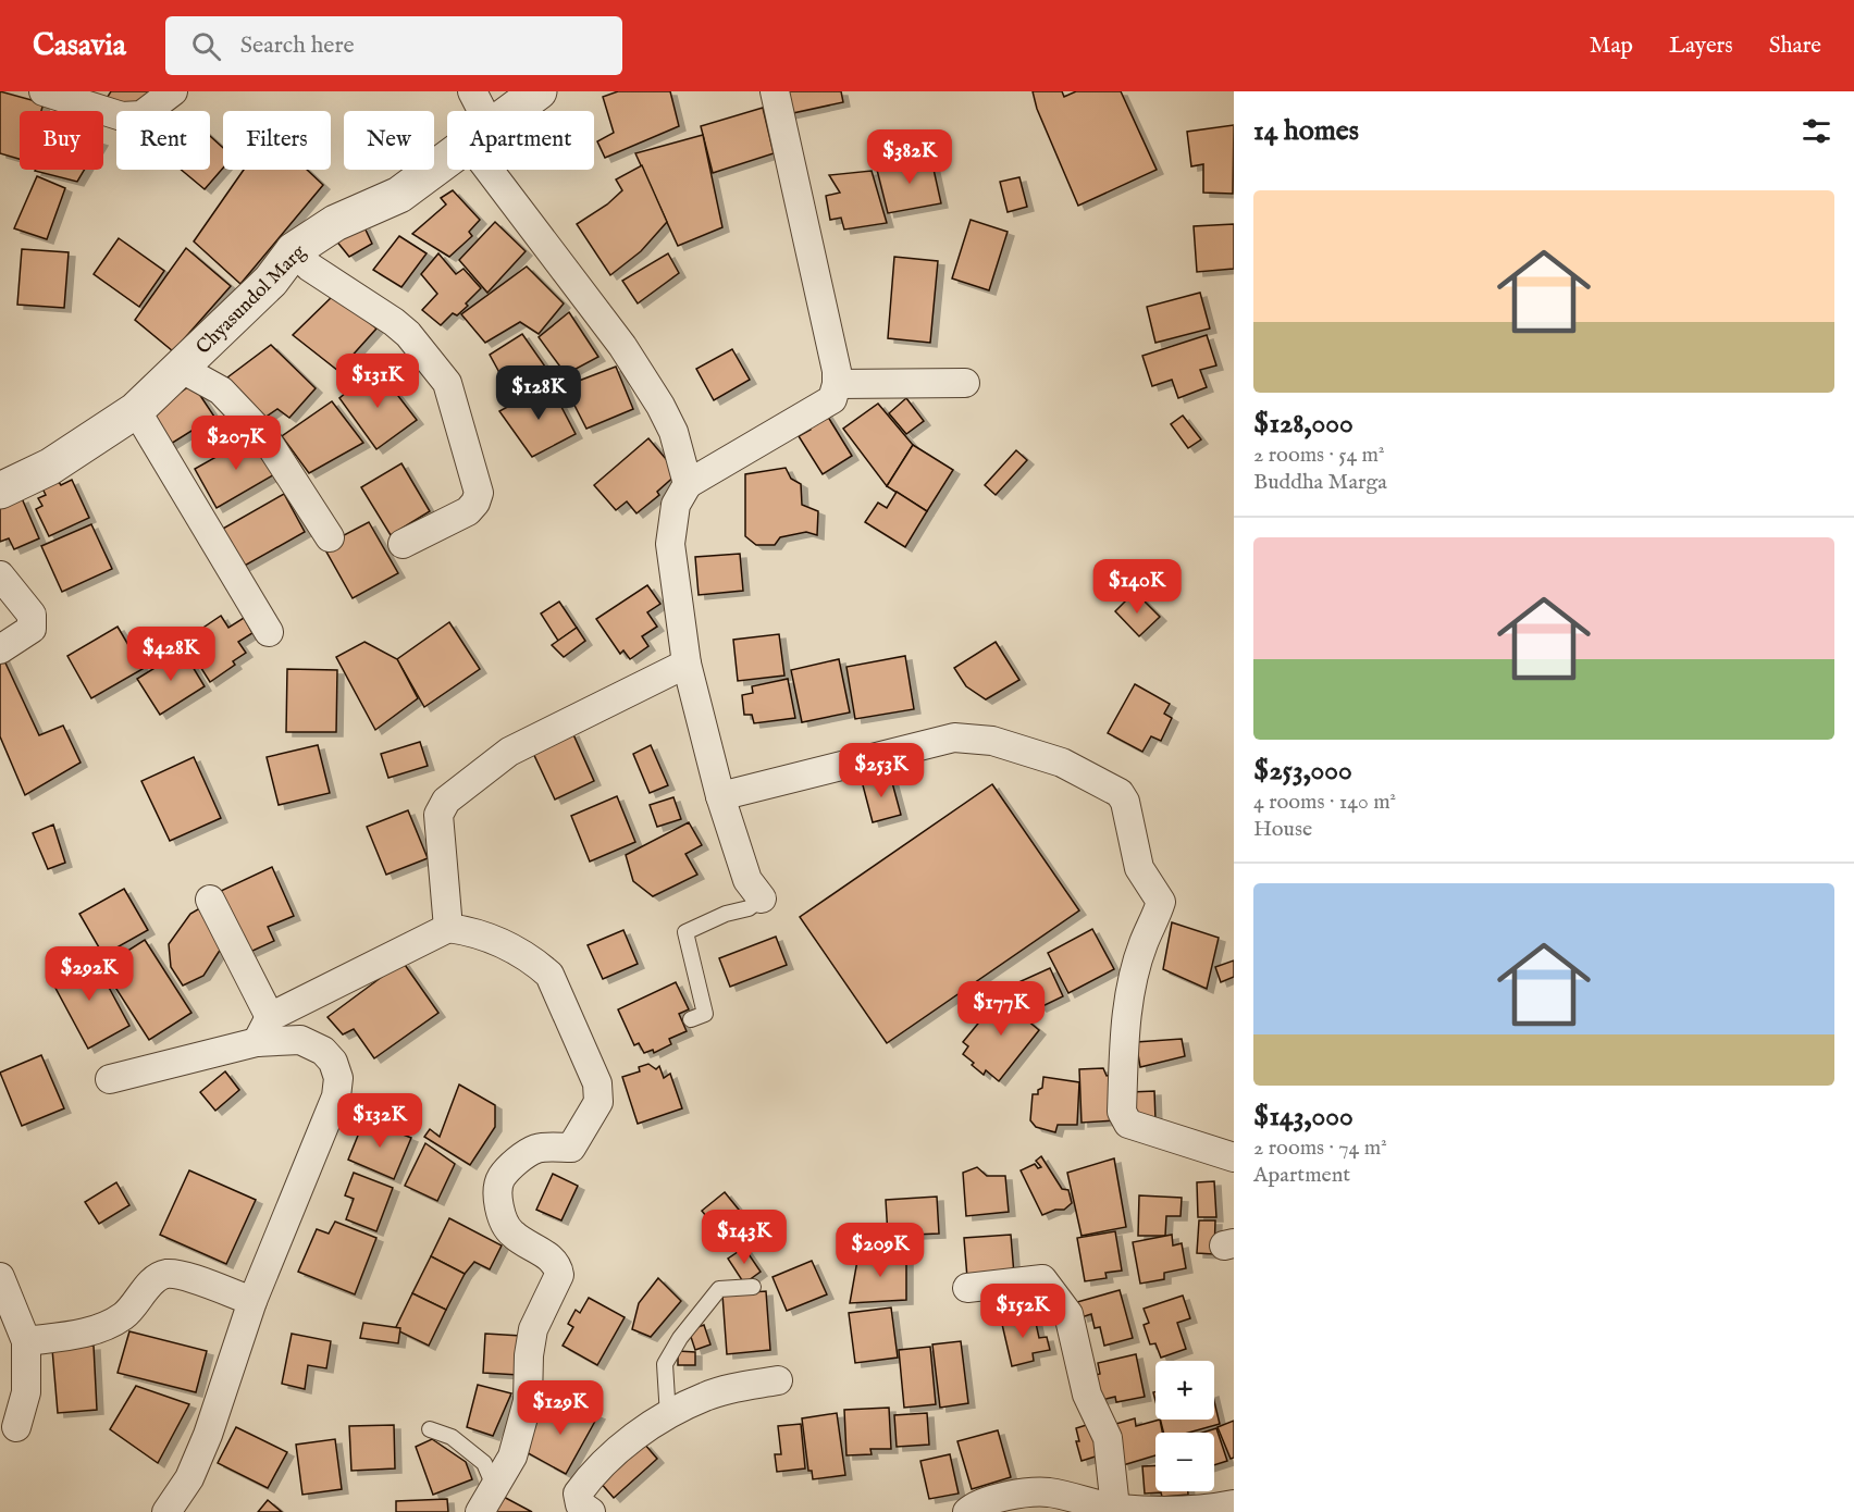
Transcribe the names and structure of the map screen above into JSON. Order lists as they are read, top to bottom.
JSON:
{
  "streets": {
    "street": ["Chyasundol Marg"]
  },
  "page": {
    "header": "Casavia",
    "search": "Search here",
    "nav": ["Map", "Layers", "Share"],
    "heading": "14 homes",
    "chip": [
      "Buy",
      "Rent",
      "Filters",
      "New",
      "Apartment"
    ],
    "price": [
      "$382K",
      "$131K",
      "$128K",
      "$207K",
      "$140K",
      "$428K",
      "$253K",
      "$292K",
      "$177K",
      "$132K",
      "$143K",
      "$209K",
      "$152K",
      "$129K"
    ],
    "list": [
      {
        "name": "$128,000",
        "note": "2 rooms · 54 m² · Buddha Marga"
      },
      {
        "name": "$253,000",
        "note": "4 rooms · 140 m² · House"
      },
      {
        "name": "$143,000",
        "note": "2 rooms · 74 m² · Apartment"
      }
    ],
    "map_buttons": ["+", "−"]
  }
}
